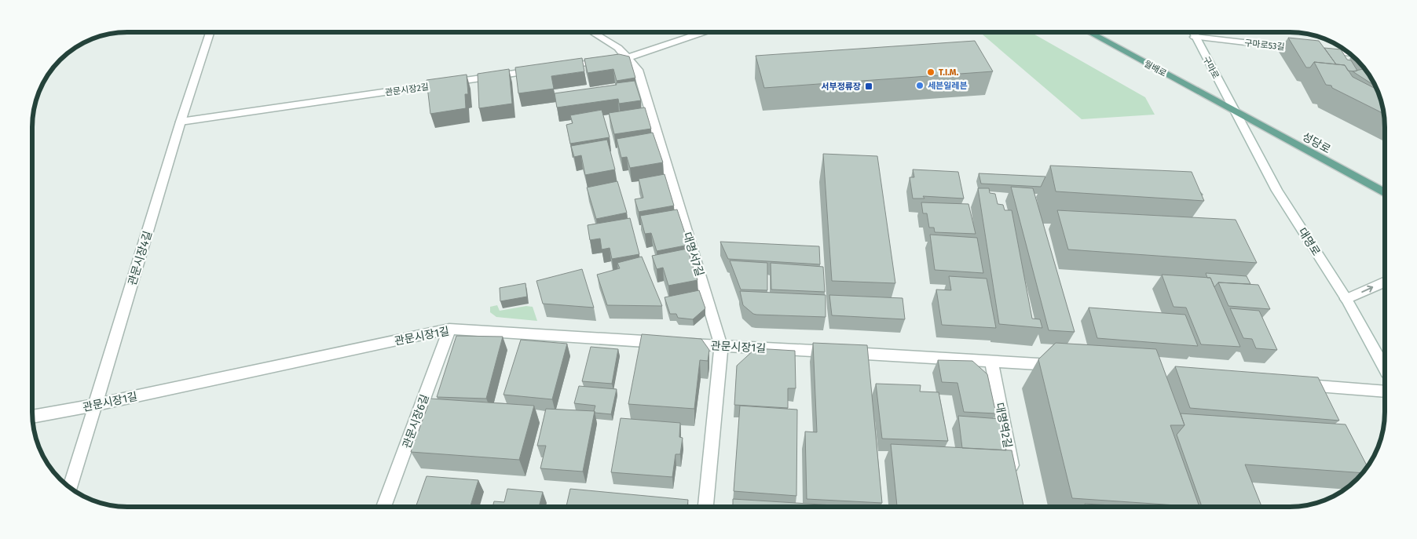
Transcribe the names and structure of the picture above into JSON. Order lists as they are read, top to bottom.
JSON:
{
  "streets": {
    "main road": ["월배로", "성당로"],
    "street": [
      "구마로53길",
      "구마로",
      "관문시장2길",
      "대명로",
      "대명서7길",
      "관문시장4길",
      "관문시장1길",
      "관문시장6길",
      "대명역2길"
    ]
  },
  "crossings": [
    ["구마로53길", "구마로"],
    ["구마로", "월배로"],
    ["구마로", "성당로"],
    ["구마로", "대명로"],
    ["월배로", "성당로"],
    ["월배로", "대명로"],
    ["관문시장2길", "관문시장4길"],
    ["성당로", "대명로"],
    ["대명서7길", "관문시장1길"],
    ["관문시장4길", "관문시장1길"],
    ["관문시장1길", "관문시장6길"],
    ["관문시장1길", "대명역2길"]
  ],
  "places": {
    "other": ["T.I.M.", "세븐일레븐"],
    "transit": ["서부정류장"]
  }
}
